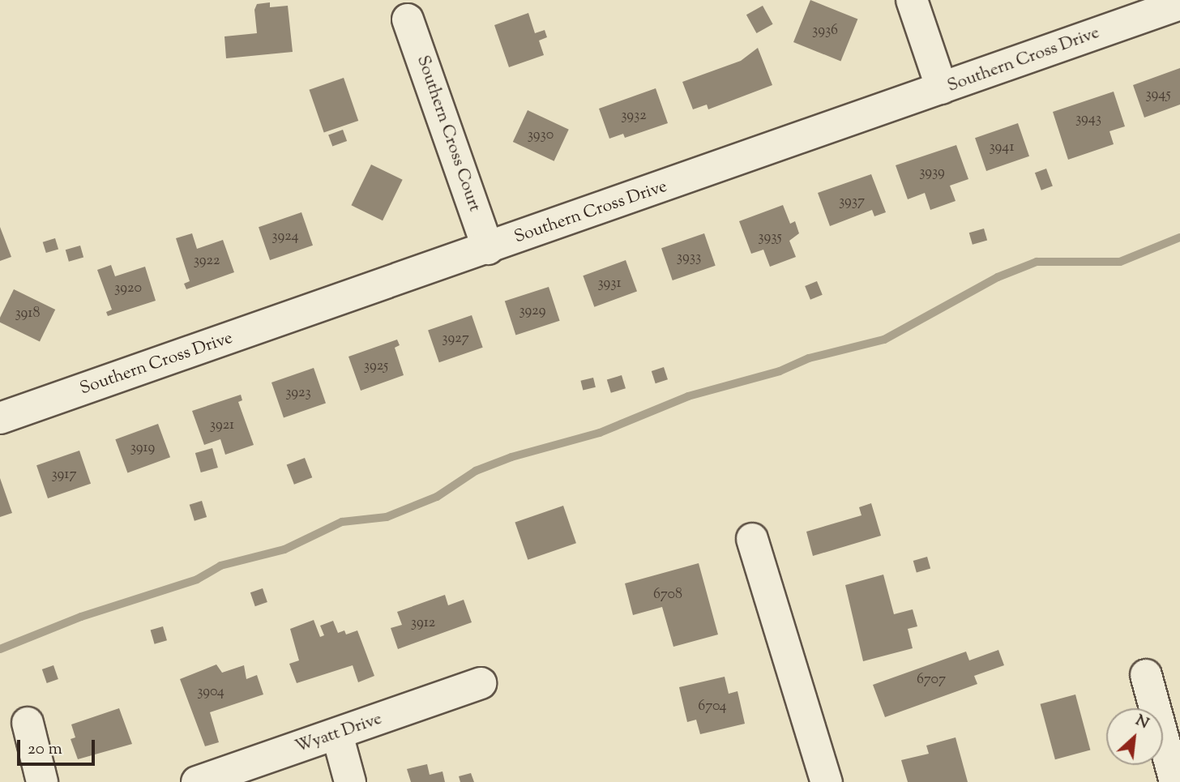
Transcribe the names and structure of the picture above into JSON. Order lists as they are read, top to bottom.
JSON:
{
  "streets": {
    "street": ["Southern Cross Drive", "Southern Cross Court", "Wyatt Drive"]
  },
  "crossings": [
    ["Southern Cross Drive", "Southern Cross Court"]
  ],
  "house_numbers": [
    "3936",
    "3945",
    "3932",
    "3943",
    "3930",
    "3941",
    "3939",
    "3937",
    "3924",
    "3935",
    "3933",
    "3922",
    "3931",
    "3920",
    "3929",
    "3918",
    "3927",
    "3925",
    "3923",
    "3921",
    "3919",
    "3917",
    "6708",
    "3912",
    "6707",
    "3904",
    "6704"
  ],
  "scale_bar": "20 m",
  "north": "top right"
}
